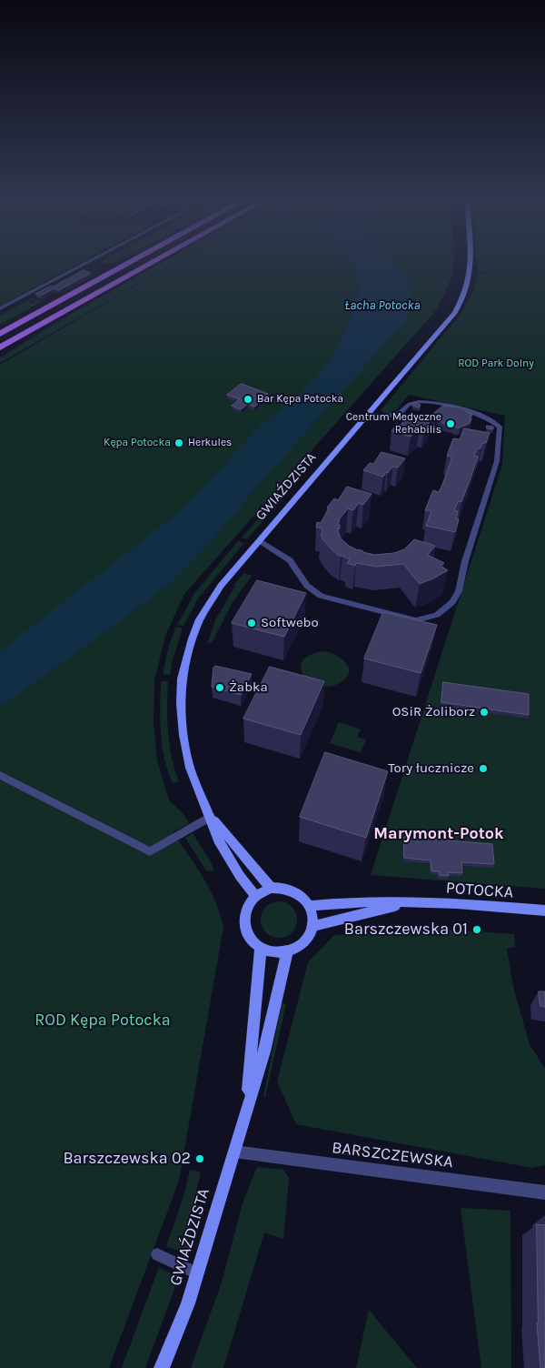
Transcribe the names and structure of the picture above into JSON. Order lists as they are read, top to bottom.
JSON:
{
  "streets": {
    "street": ["GWIAŹDZISTA", "POTOCKA", "BARSZCZEWSKA"]
  },
  "crossings": [
    ["GWIAŹDZISTA", "POTOCKA"],
    ["GWIAŹDZISTA", "BARSZCZEWSKA"]
  ],
  "districts": ["Marymont-Potok"],
  "water": ["Łacha Potocka"],
  "parks": ["ROD Park Dolny", "Kępa Potocka", "ROD Kępa Potocka"],
  "places": [
    "Bar Kępa Potocka",
    "Centrum Medyczne Rehabilis",
    "Herkules",
    "Softwebo",
    "Żabka",
    "OSiR Żoliborz",
    "Tory łucznicze",
    "Barszczewska 01",
    "Barszczewska 02"
  ]
}
